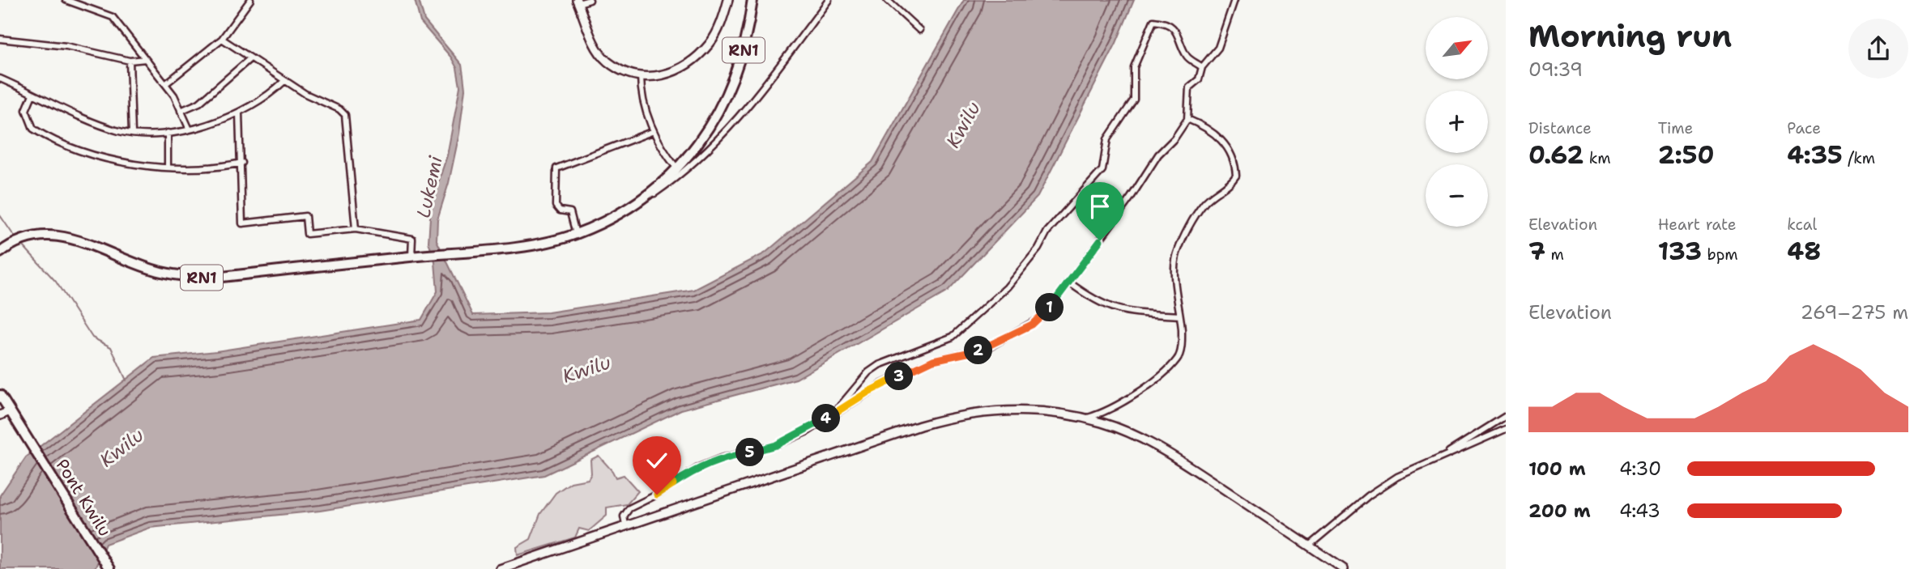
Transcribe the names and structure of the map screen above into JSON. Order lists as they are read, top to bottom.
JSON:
{
  "streets": {
    "highway": ["RN1", "Pont Kwilu"]
  },
  "water": ["Kwilu", "Lukemi"],
  "north": "top right",
  "page": {
    "heading": ["Morning run", "09:39"],
    "map_buttons": ["+", "−"],
    "stats": [
      ["Distance", "0.62 km"],
      ["Time", "2:50"],
      ["Pace", "4:35 /km"],
      ["Elevation", "7 m"],
      ["Heart rate", "133 bpm"],
      ["kcal", "48"]
    ],
    "chart": ["Elevation", "269–275 m"],
    "pins": [
      "1",
      "2",
      "3",
      "4",
      "5"
    ],
    "list": [
      {
        "name": "100 m",
        "note": "4:30"
      },
      {
        "name": "200 m",
        "note": "4:43"
      }
    ]
  }
}
